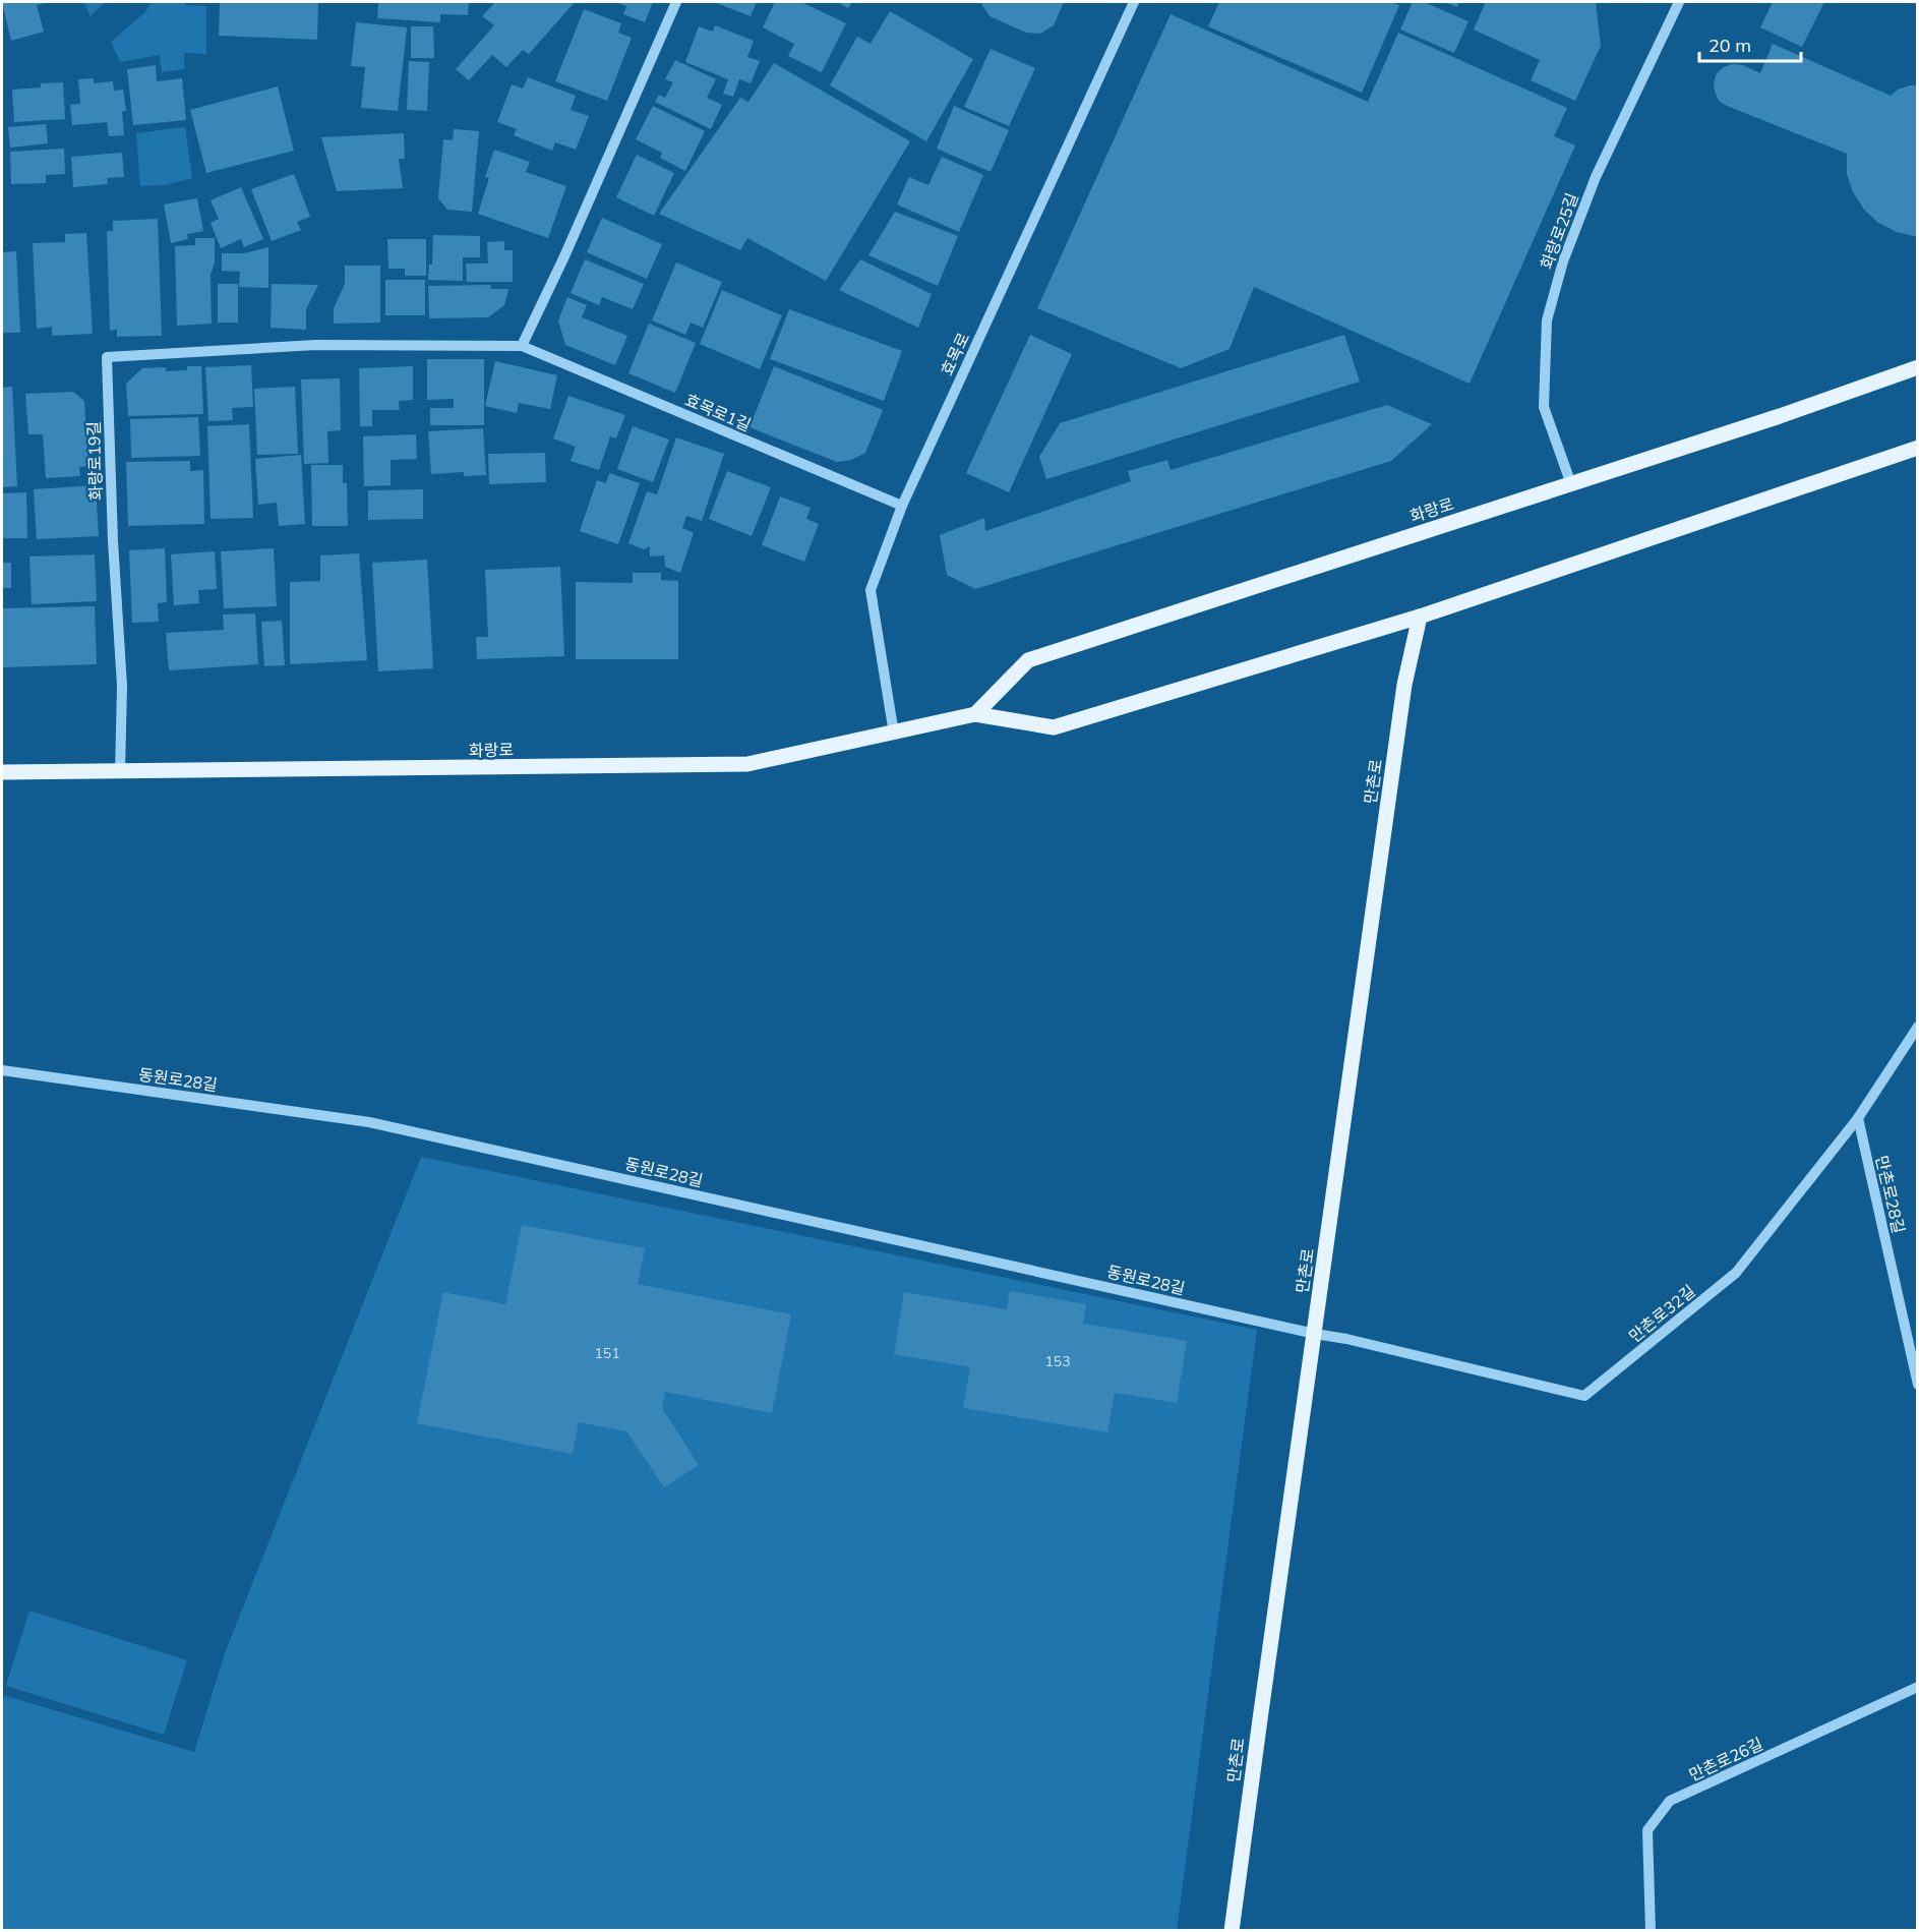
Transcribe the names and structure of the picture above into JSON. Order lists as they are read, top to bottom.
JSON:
{
  "streets": {
    "main road": ["화랑로", "만촌로"],
    "street": [
      "화랑로25길",
      "효목로",
      "효목로1길",
      "화랑로19길",
      "동원로28길",
      "만촌로28길",
      "만촌로32길",
      "만촌로26길"
    ]
  },
  "crossings": [
    ["화랑로25길", "화랑로"],
    ["효목로", "효목로1길"],
    ["효목로", "화랑로"],
    ["효목로1길", "화랑로19길"],
    ["화랑로19길", "화랑로"],
    ["화랑로", "만촌로"],
    ["만촌로", "동원로28길"],
    ["만촌로", "만촌로32길"],
    ["동원로28길", "만촌로32길"],
    ["만촌로28길", "만촌로32길"]
  ],
  "house_numbers": ["151", "153"],
  "scale_bar": "20 m"
}
